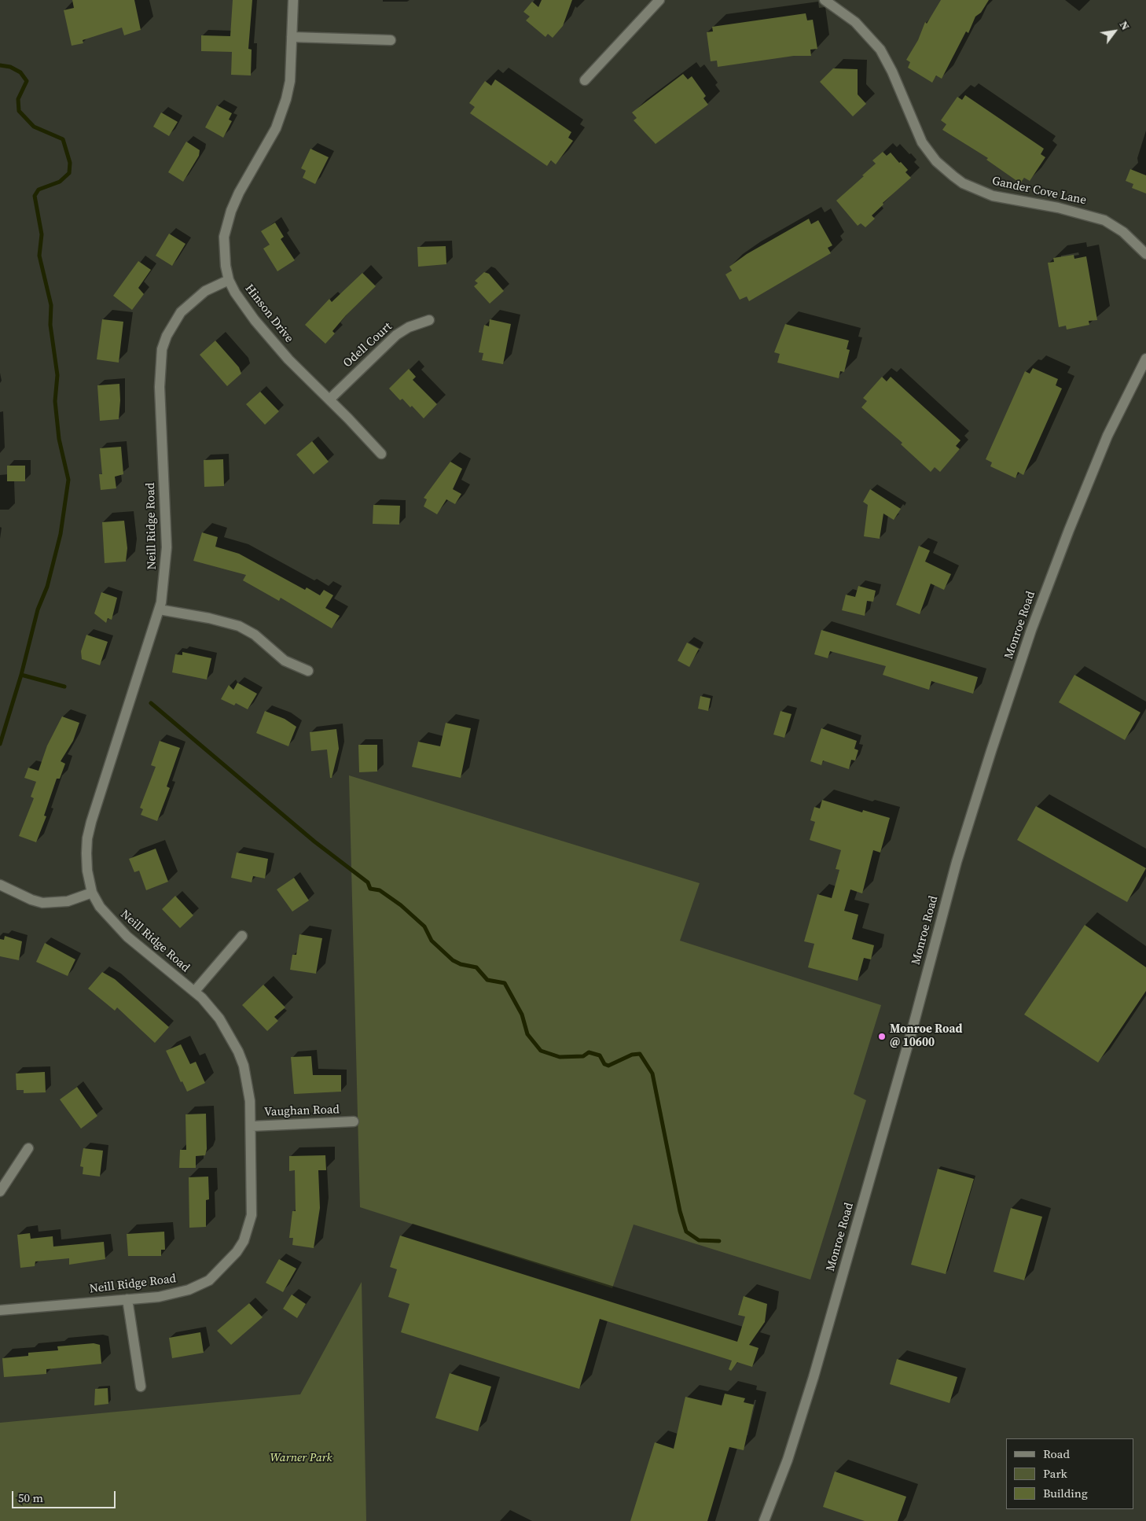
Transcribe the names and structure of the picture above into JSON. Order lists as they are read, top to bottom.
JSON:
{
  "streets": {
    "street": [
      "Gander Cove Lane",
      "Hinson Drive",
      "Odell Court",
      "Neill Ridge Road",
      "Monroe Road",
      "Vaughan Road"
    ]
  },
  "crossings": [
    ["Hinson Drive", "Odell Court"],
    ["Hinson Drive", "Neill Ridge Road"],
    ["Neill Ridge Road", "Vaughan Road"]
  ],
  "parks": ["Warner Park"],
  "places": ["Monroe Road @ 10600"],
  "legend": ["Road", "Park", "Building"],
  "scale_bar": "50 m",
  "north": "top right"
}
